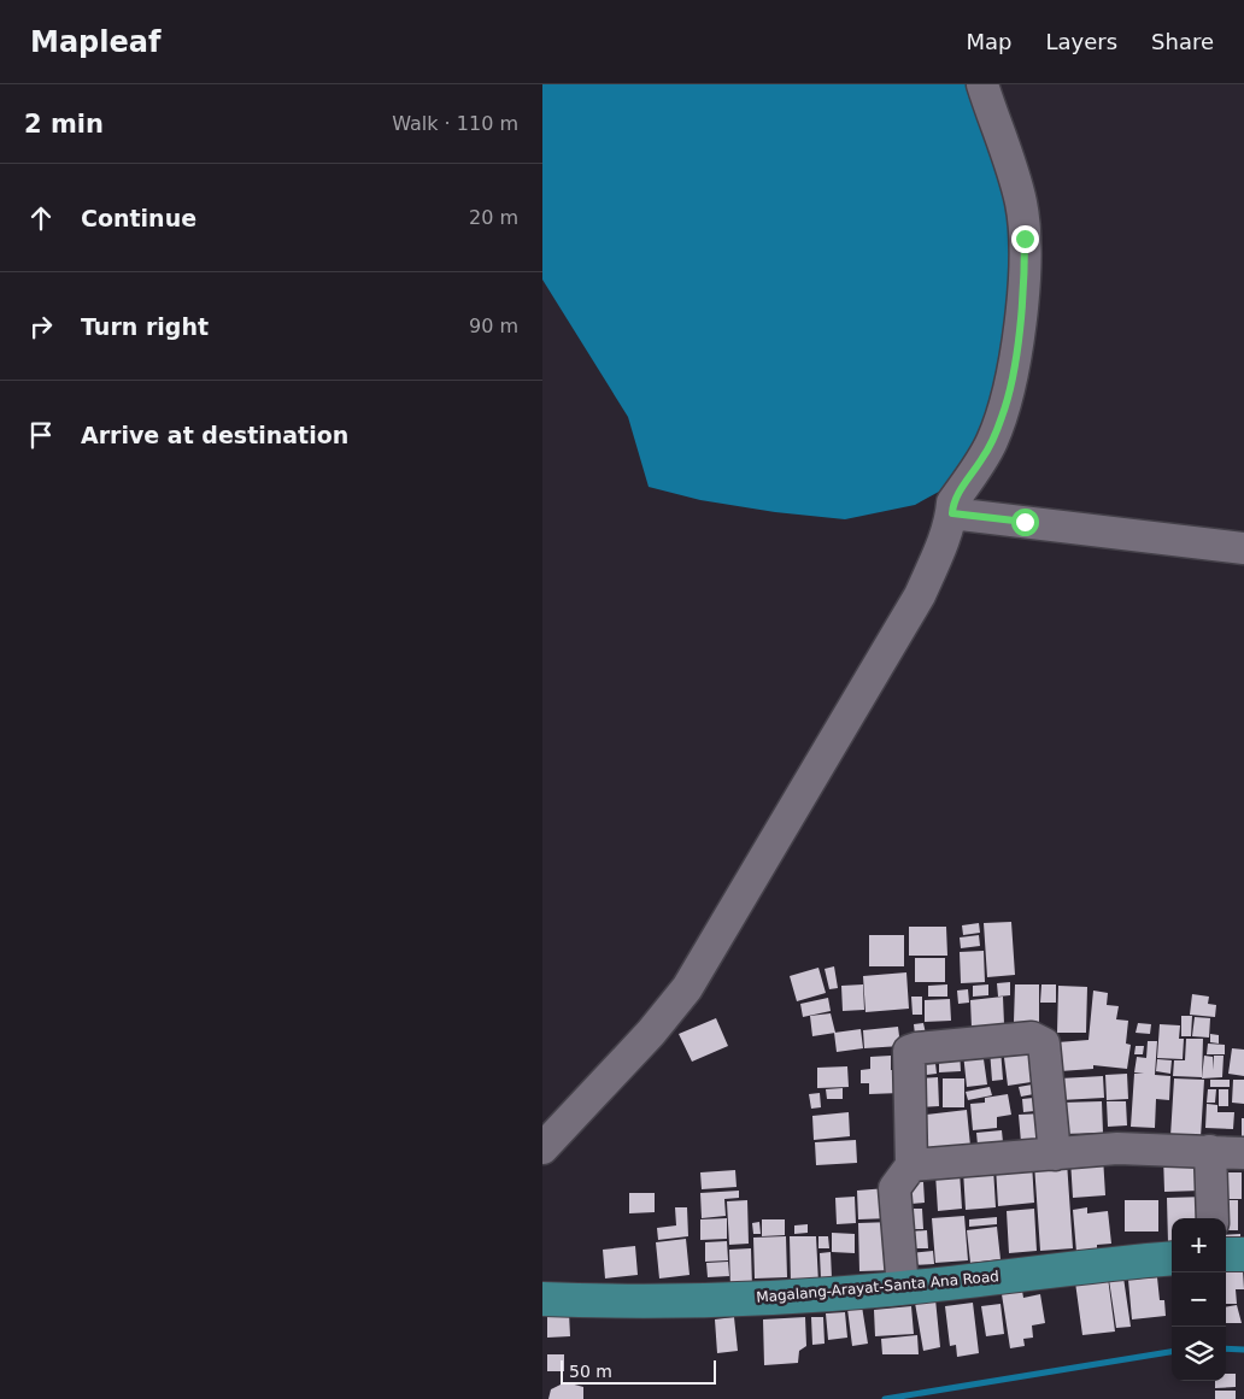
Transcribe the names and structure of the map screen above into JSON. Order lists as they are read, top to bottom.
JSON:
{
  "streets": {
    "main road": ["Magalang-Arayat-Santa Ana Road"]
  },
  "scale_bar": "50 m",
  "page": {
    "header": "Mapleaf",
    "nav": ["Map", "Layers", "Share"],
    "heading": ["2 min", "Walk · 110 m"],
    "list": [
      ["Continue", "20 m"],
      ["Turn right", "90 m"],
      "Arrive at destination"
    ],
    "map_buttons": ["+", "−"],
    "scale": "50 m"
  }
}
